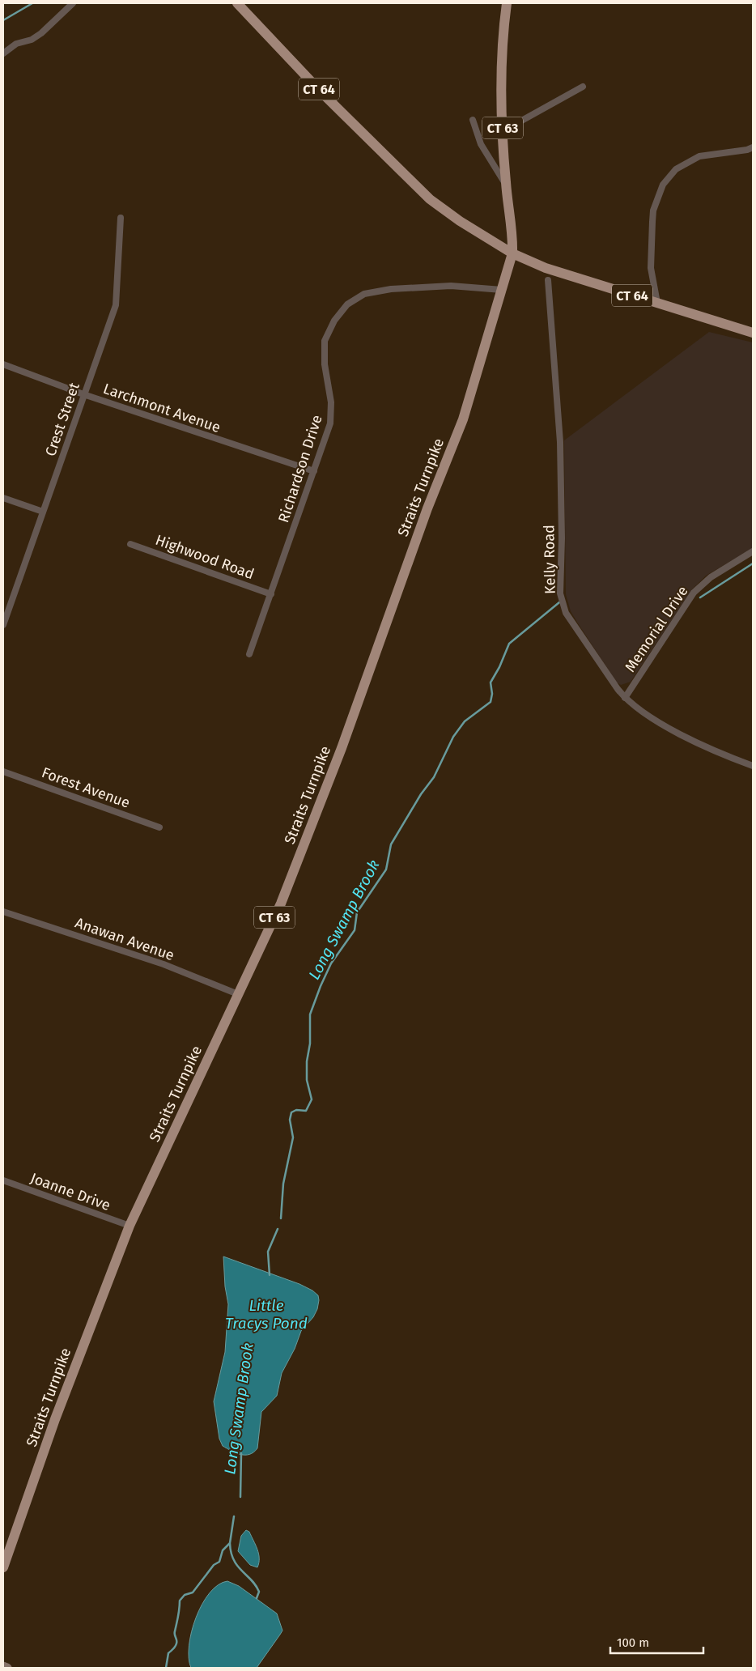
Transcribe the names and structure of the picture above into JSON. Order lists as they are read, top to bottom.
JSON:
{
  "streets": {
    "main road": ["CT 64", "CT 63", "Straits Turnpike"],
    "street": [
      "Larchmont Avenue",
      "Crest Street",
      "Richardson Drive",
      "Highwood Road",
      "Kelly Road",
      "Memorial Drive",
      "Forest Avenue",
      "Anawan Avenue",
      "Joanne Drive"
    ]
  },
  "crossings": [
    ["CT 64", "Straits Turnpike"],
    ["Larchmont Avenue", "Crest Street"],
    ["Larchmont Avenue", "Richardson Drive"],
    ["Richardson Drive", "Straits Turnpike"],
    ["Richardson Drive", "Highwood Road"],
    ["Straits Turnpike", "Anawan Avenue"],
    ["Straits Turnpike", "Joanne Drive"],
    ["Kelly Road", "Memorial Drive"]
  ],
  "water": ["Long Swamp Brook", "Little Tracys Pond"],
  "scale_bar": "100 m"
}
